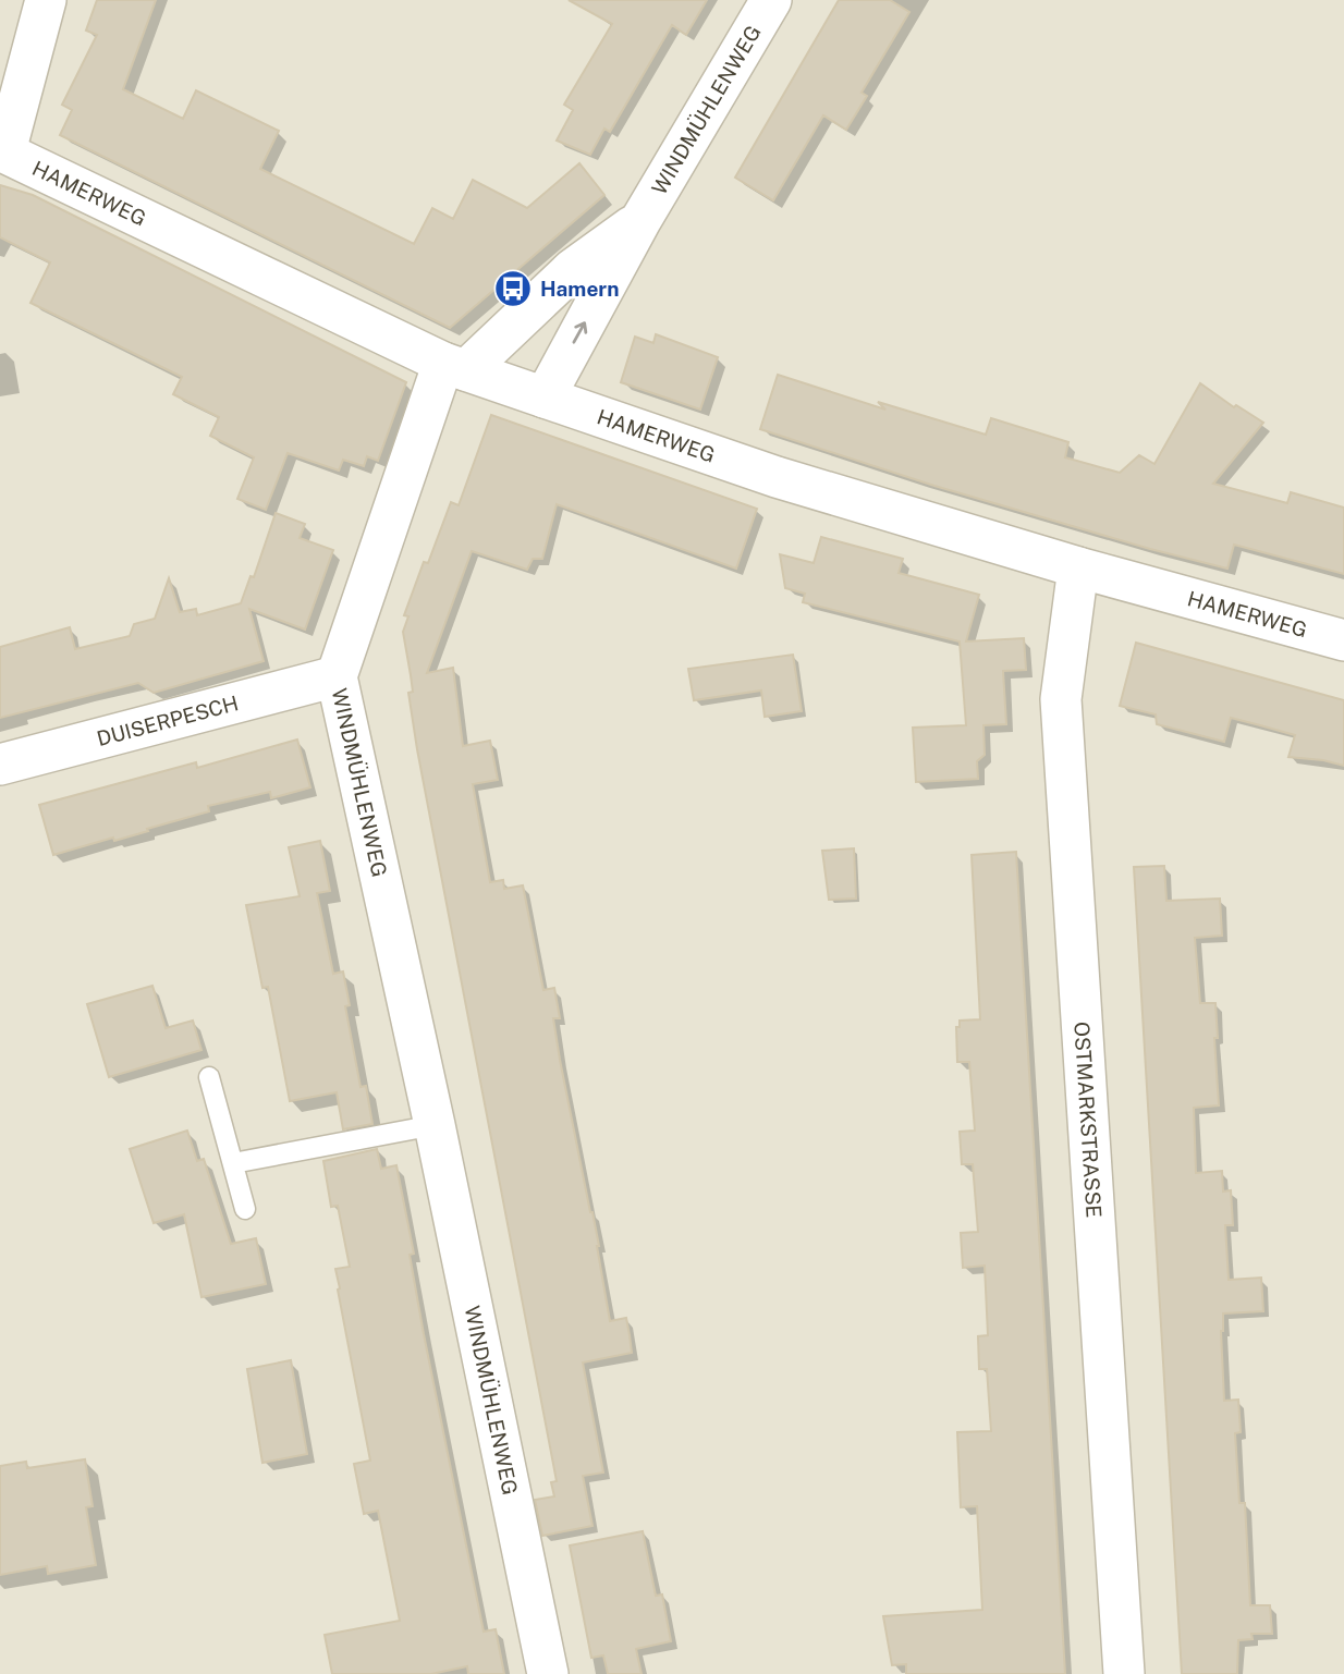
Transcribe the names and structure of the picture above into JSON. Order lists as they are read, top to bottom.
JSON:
{
  "streets": {
    "street": [
      "WINDMÜHLENWEG",
      "HAMERWEG",
      "DUISERPESCH",
      "OSTMARKSTRASSE"
    ]
  },
  "crossings": [
    ["WINDMÜHLENWEG", "HAMERWEG"],
    ["WINDMÜHLENWEG", "DUISERPESCH"],
    ["HAMERWEG", "OSTMARKSTRASSE"]
  ],
  "places": {
    "bus stop": ["Hamern"]
  }
}
